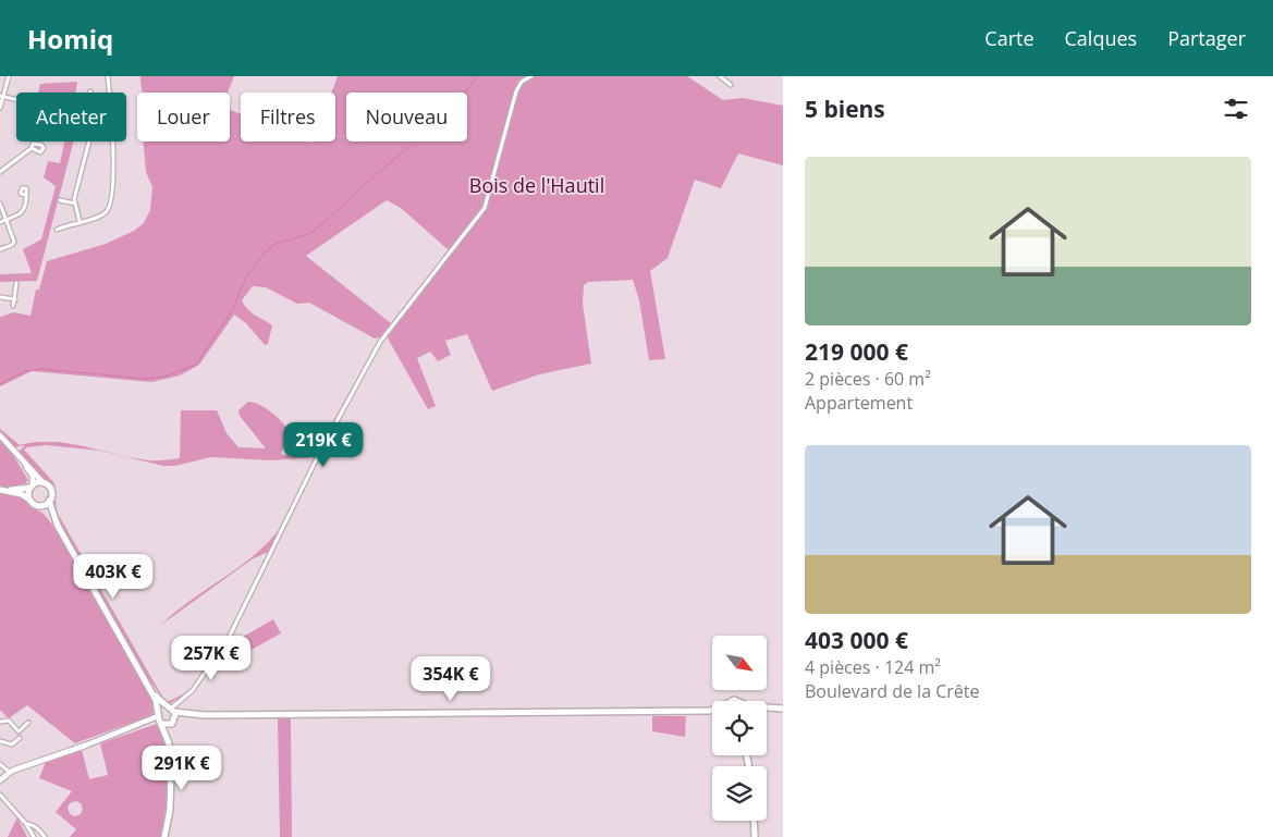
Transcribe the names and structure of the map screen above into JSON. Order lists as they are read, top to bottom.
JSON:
{
  "parks": ["Bois de l'Hautil"],
  "north": "bottom right",
  "page": {
    "header": "Homiq",
    "nav": ["Carte", "Calques", "Partager"],
    "heading": "5 biens",
    "chip": [
      "Acheter",
      "Louer",
      "Filtres",
      "Nouveau"
    ],
    "list": [
      {
        "name": "219 000 €",
        "note": "2 pièces · 60 m² · Appartement"
      },
      {
        "name": "403 000 €",
        "note": "4 pièces · 124 m² · Boulevard de la Crête"
      }
    ],
    "price": [
      "219K €",
      "403K €",
      "257K €",
      "354K €",
      "291K €"
    ]
  }
}
